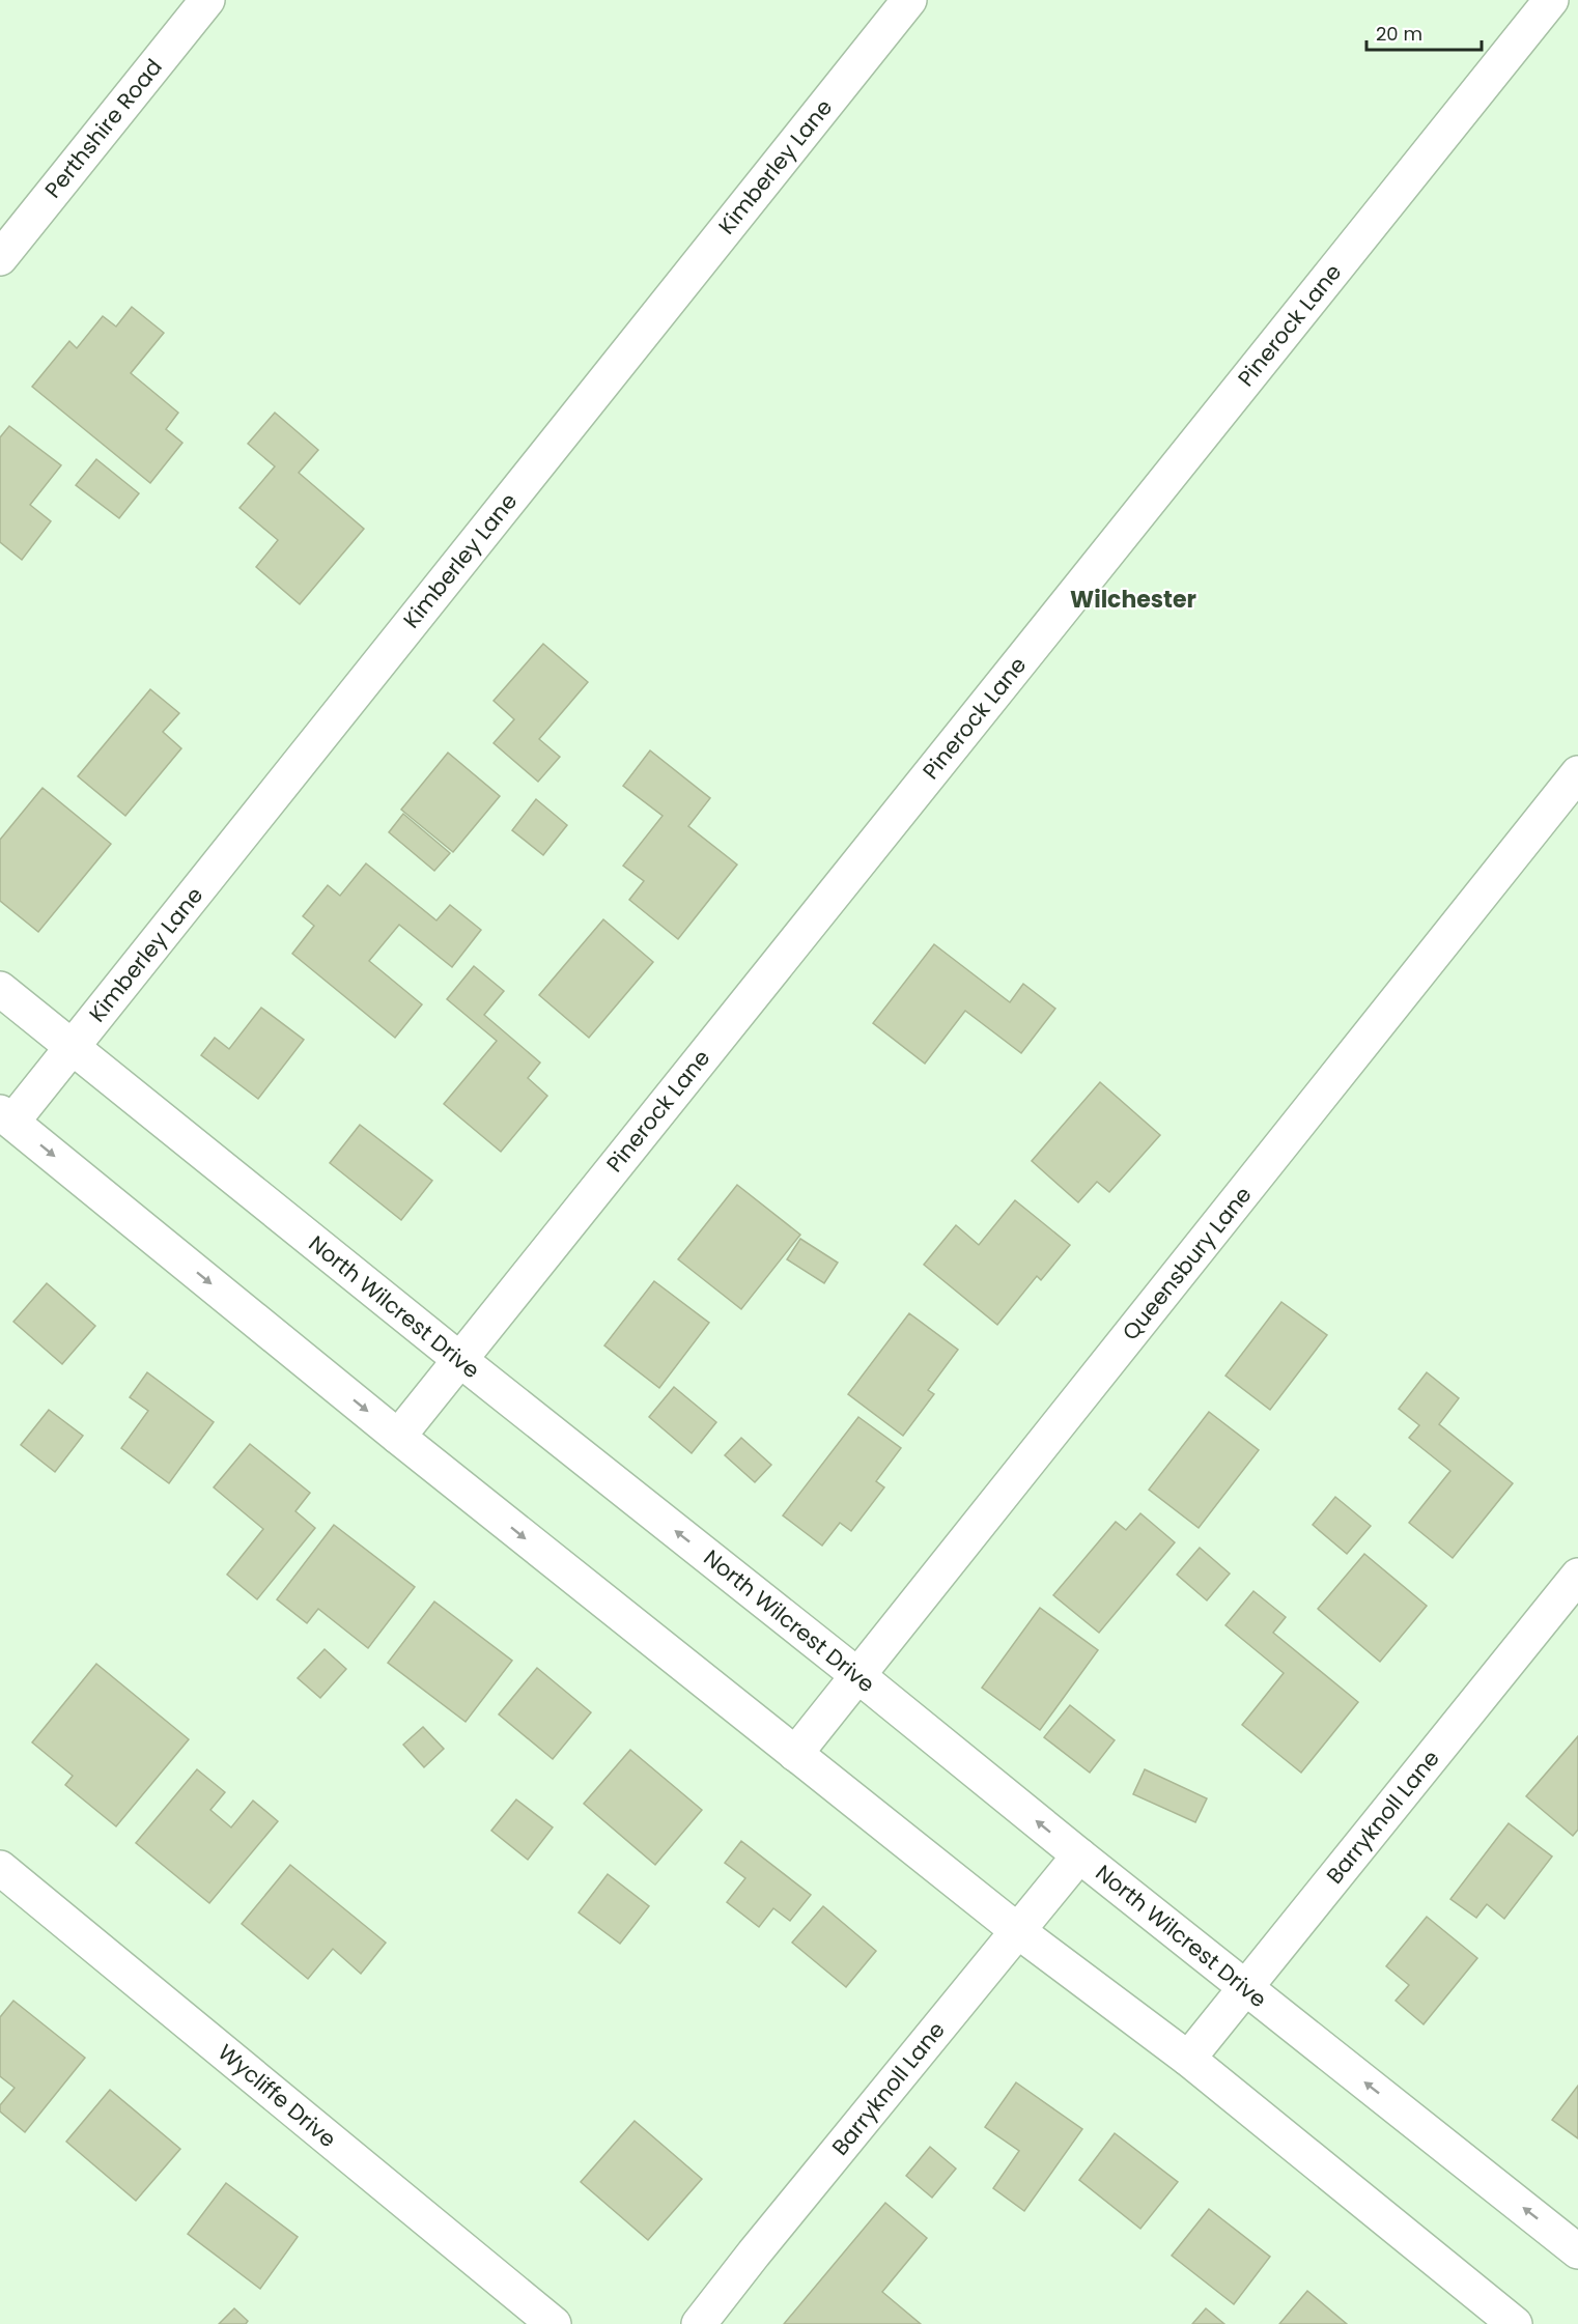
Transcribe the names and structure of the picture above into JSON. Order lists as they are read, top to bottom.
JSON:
{
  "streets": {
    "street": [
      "Perthshire Road",
      "Kimberley Lane",
      "Pinerock Lane",
      "Queensbury Lane",
      "North Wilcrest Drive",
      "Barryknoll Lane",
      "Wycliffe Drive"
    ]
  },
  "crossings": [
    ["Kimberley Lane", "North Wilcrest Drive"],
    ["Pinerock Lane", "North Wilcrest Drive"],
    ["Queensbury Lane", "North Wilcrest Drive"],
    ["North Wilcrest Drive", "Barryknoll Lane"]
  ],
  "districts": ["Wilchester"],
  "scale_bar": "20 m"
}
